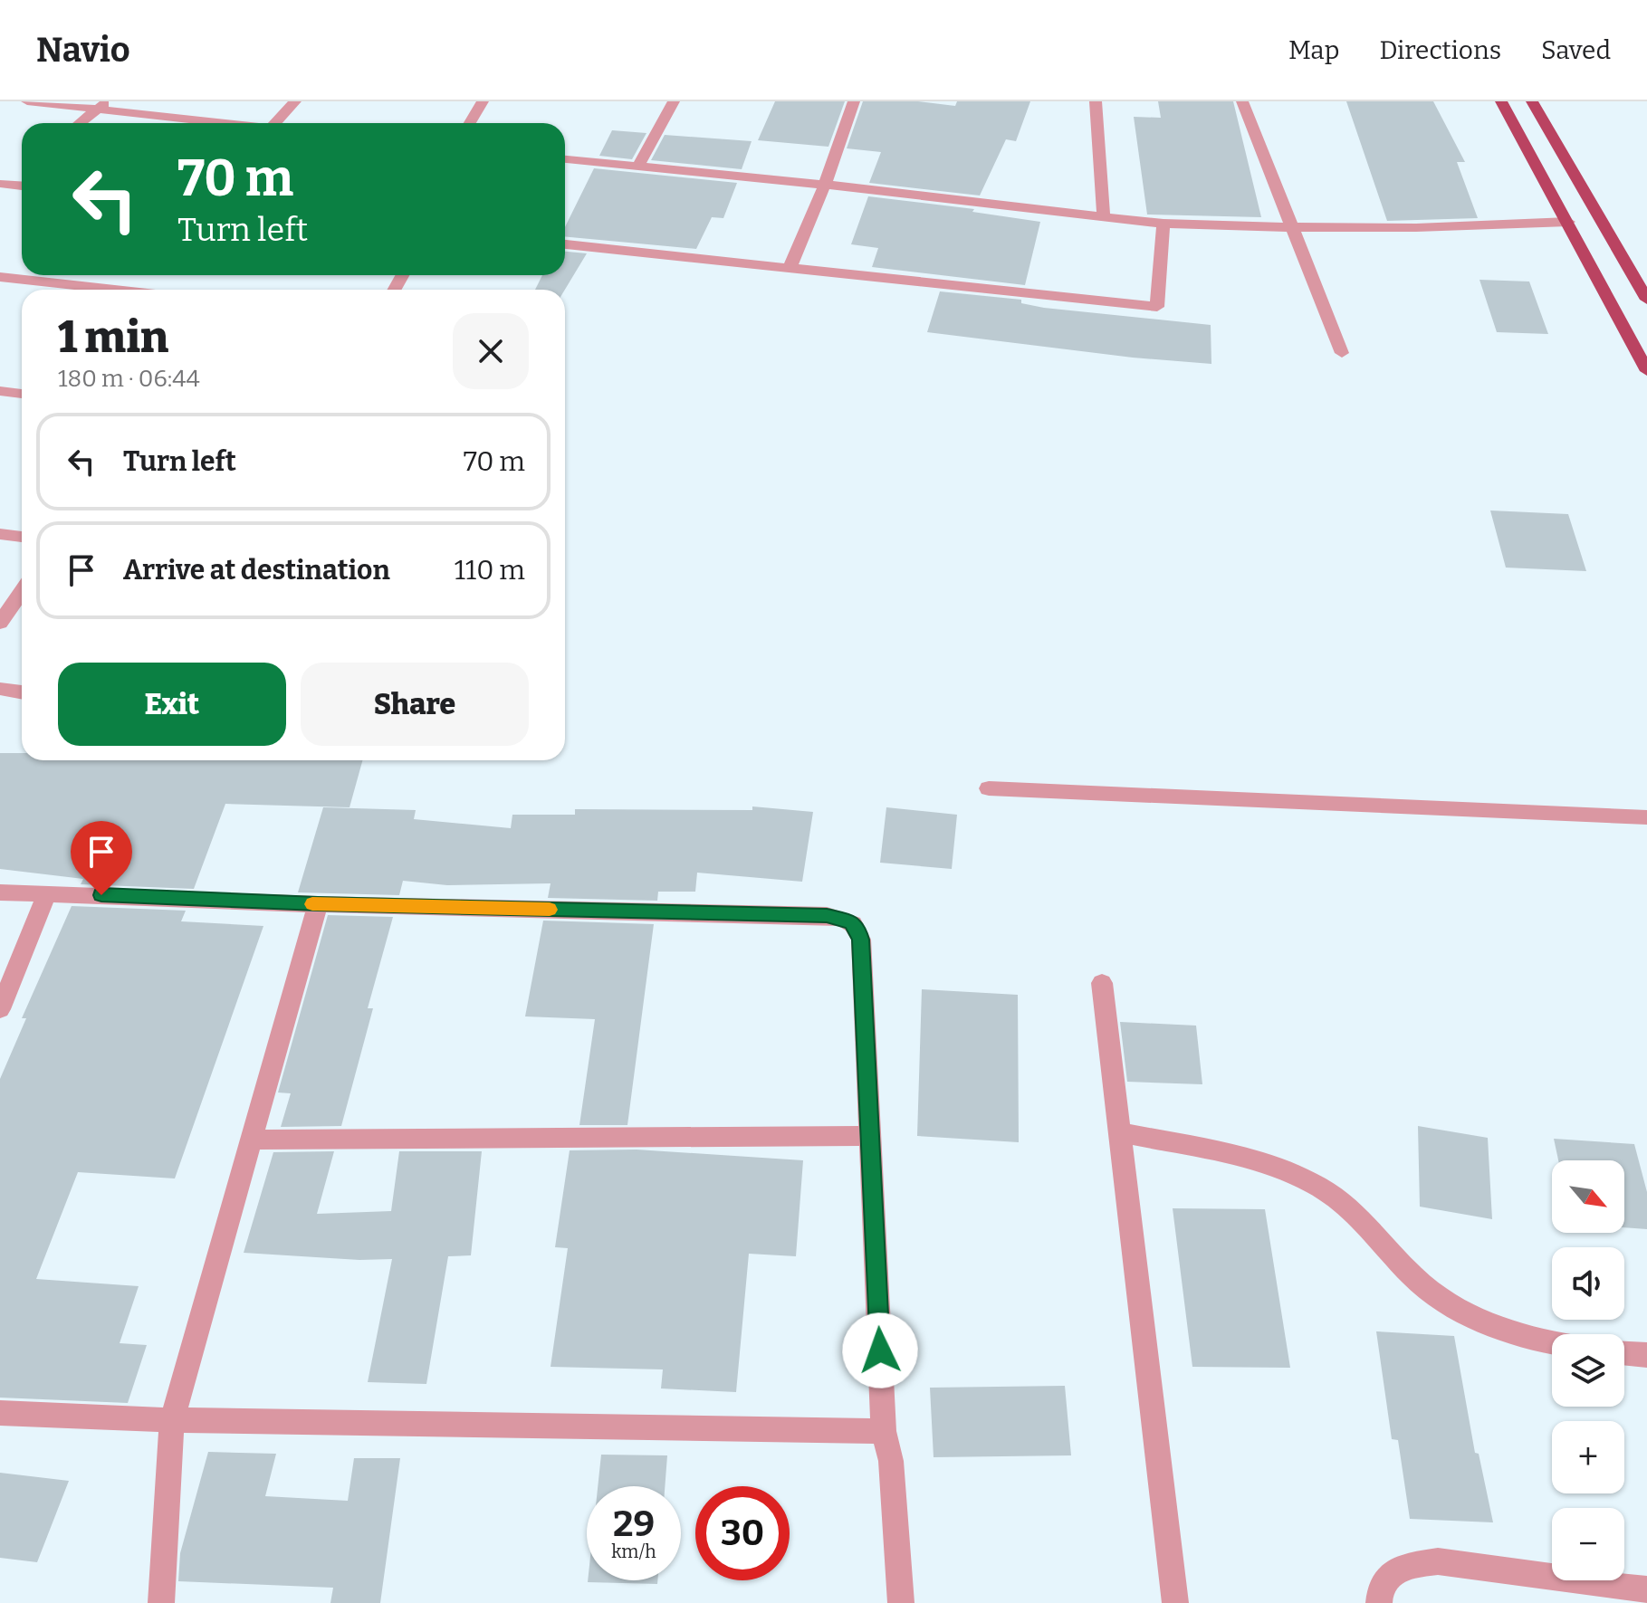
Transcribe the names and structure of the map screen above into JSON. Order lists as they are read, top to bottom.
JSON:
{
  "north": "bottom right",
  "page": {
    "header": "Navio",
    "nav": ["Map", "Directions", "Saved"],
    "turn": ["70 m", "Turn left"],
    "heading": ["1 min", "180 m · 06:44"],
    "list": [
      {
        "name": "Turn left",
        "value": "70 m"
      },
      {
        "name": "Arrive at destination",
        "value": "110 m"
      }
    ],
    "buttons": ["Exit", "Share"],
    "map_buttons": ["+", "−"],
    "speed": "29 km/h",
    "limit": "30"
  }
}
